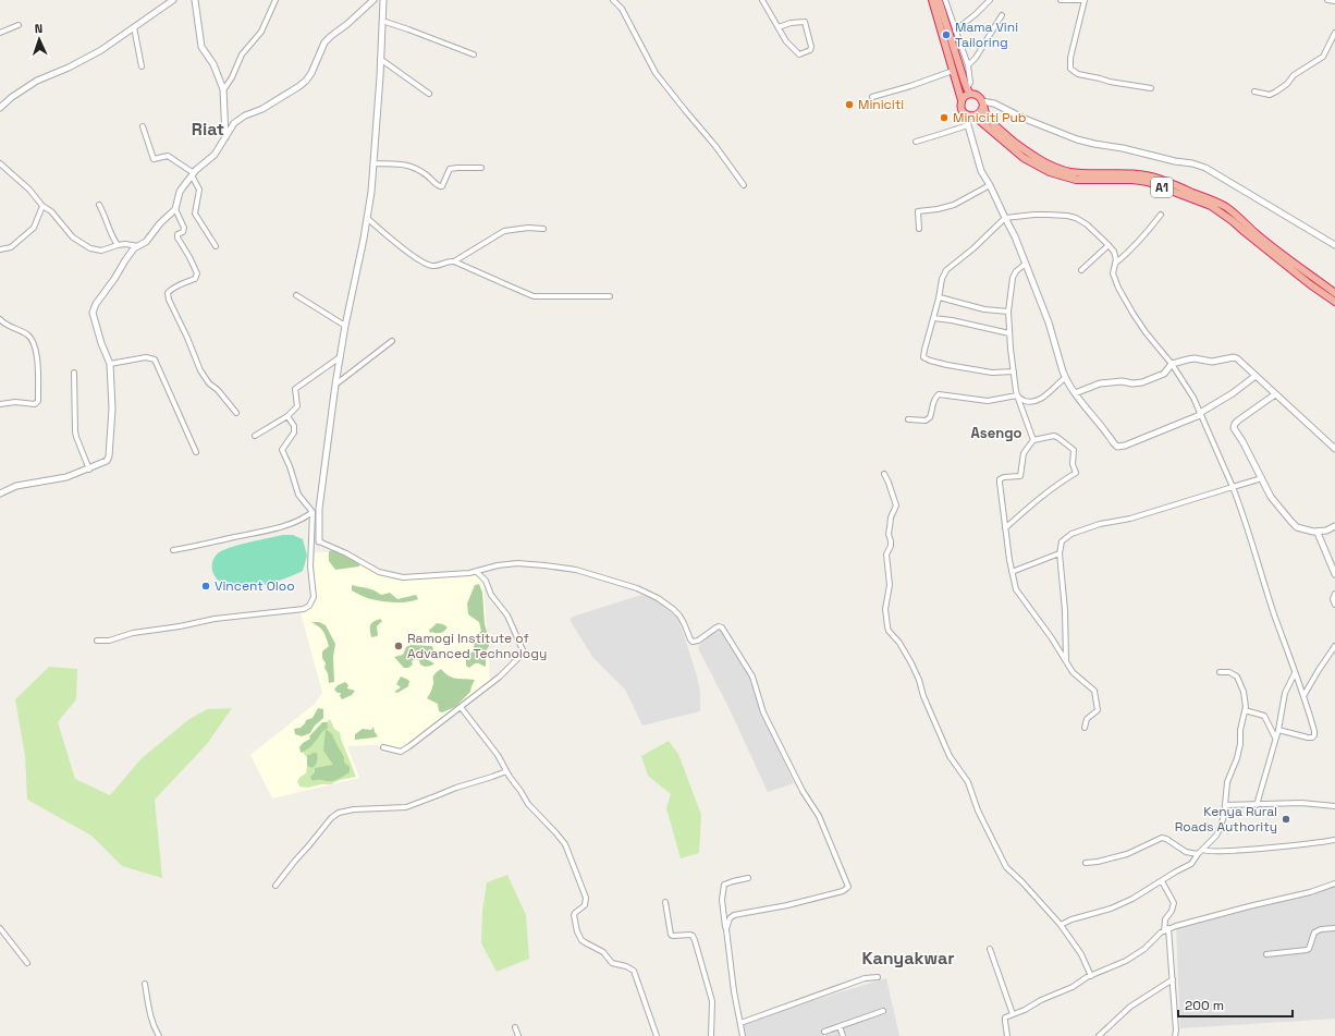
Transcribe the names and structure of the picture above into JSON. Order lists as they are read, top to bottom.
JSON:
{
  "streets": {
    "highway": ["A1"]
  },
  "districts": ["Riat", "Asengo", "Kanyakwar"],
  "places": [
    "Mama Vini Tailoring",
    "Miniciti",
    "Miniciti Pub",
    "Vincent Oloo",
    "Ramogi Institute of Advanced Technology",
    "Kenya Rural Roads Authority"
  ],
  "scale_bar": "200 m",
  "north": "top"
}
